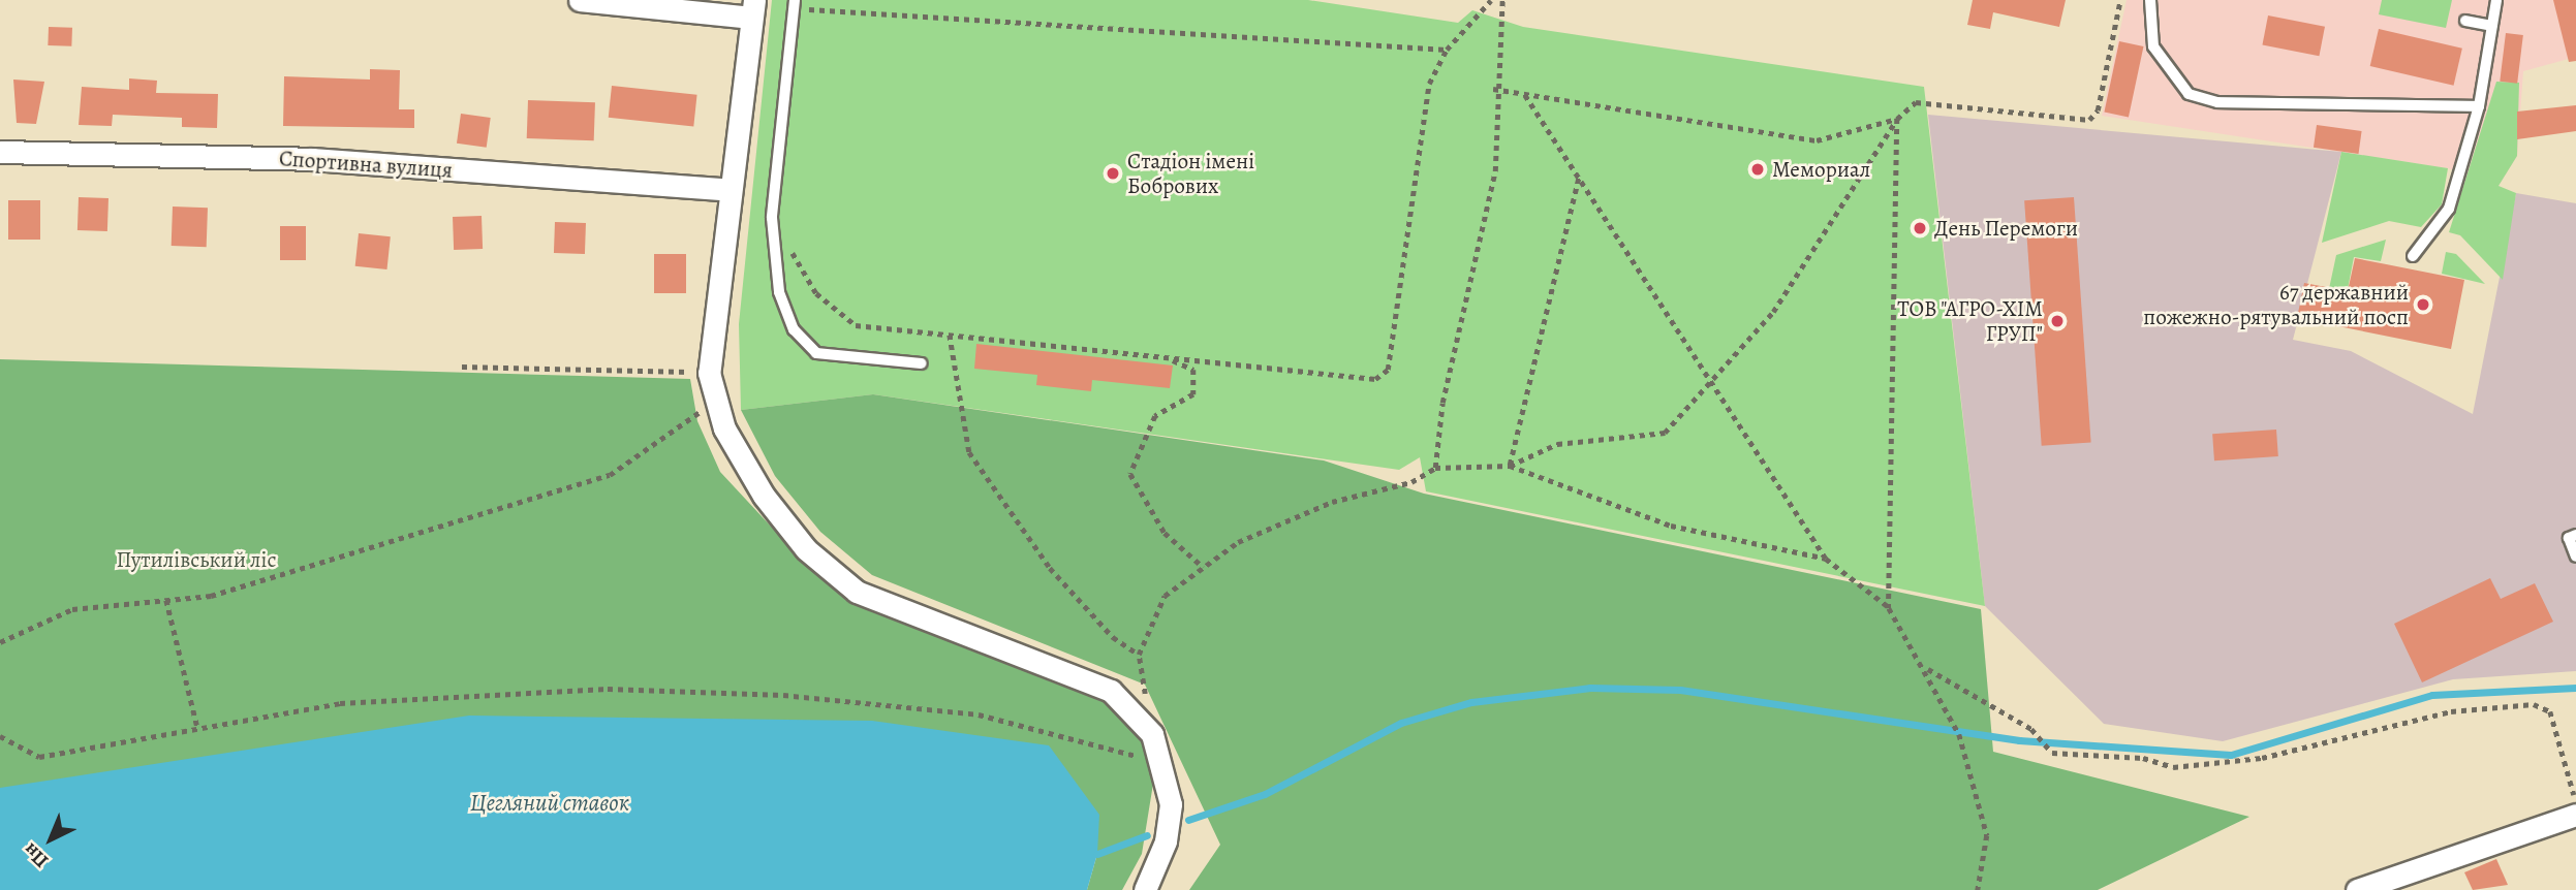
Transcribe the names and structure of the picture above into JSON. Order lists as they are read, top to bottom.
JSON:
{
  "streets": {
    "street": ["Спортивна вулиця"]
  },
  "water": ["Цегляний ставок"],
  "parks": ["Путилівський ліс"],
  "places": [
    "Мемориал",
    "Стадіон імені Бобрових",
    "День Перемоги",
    "67 державний пожежно-рятувальний посп",
    "ТОВ \"АГРО-ХІМ ГРУП\""
  ],
  "north": "bottom left"
}
